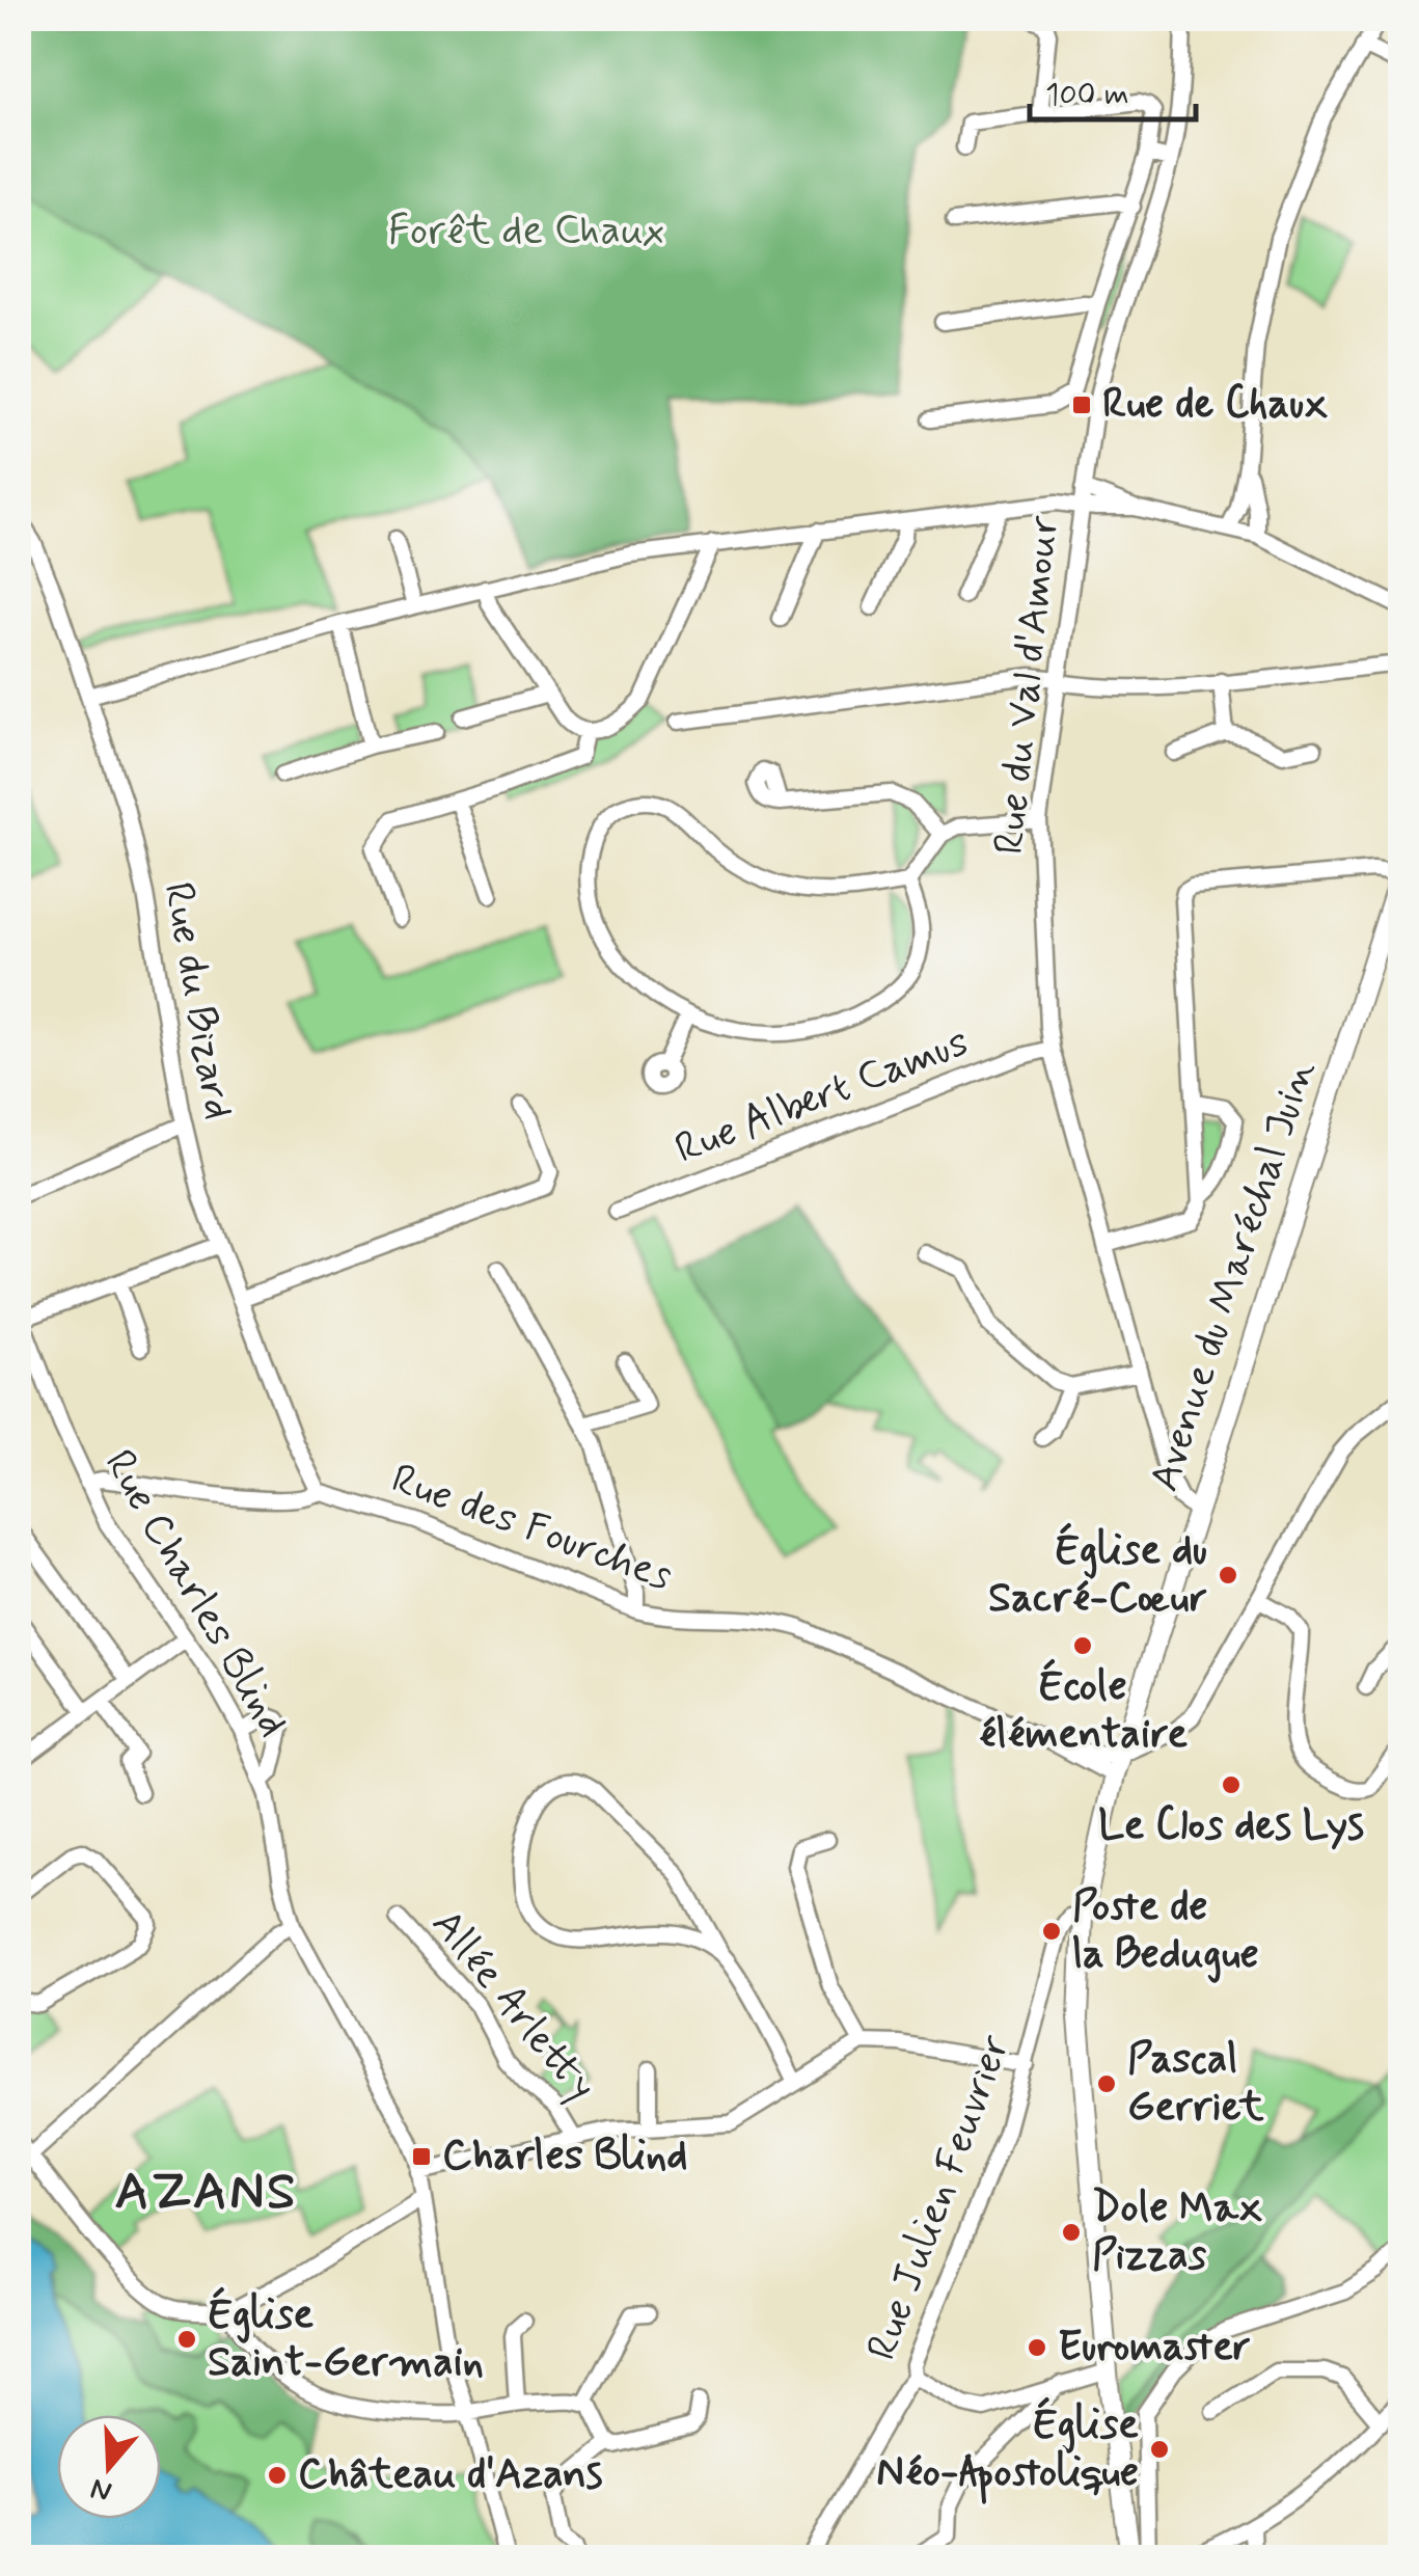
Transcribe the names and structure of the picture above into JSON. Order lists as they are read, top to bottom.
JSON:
{
  "streets": {
    "main road": ["Avenue du Maréchal Juin"],
    "street": [
      "Rue du Val d'Amour",
      "Rue du Bizard",
      "Rue Albert Camus",
      "Rue des Fourches",
      "Rue Charles Blind",
      "Allée Arletty",
      "Rue Julien Feuvrier"
    ]
  },
  "crossings": [
    ["Rue du Val d'Amour", "Rue Albert Camus"],
    ["Rue du Val d'Amour", "Avenue du Maréchal Juin"],
    ["Rue du Bizard", "Rue des Fourches"],
    ["Avenue du Maréchal Juin", "Rue des Fourches"],
    ["Avenue du Maréchal Juin", "Rue Julien Feuvrier"],
    ["Rue des Fourches", "Rue Charles Blind"]
  ],
  "districts": ["AZANS"],
  "parks": ["Forêt de Chaux"],
  "places": {
    "transit": ["Rue de Chaux", "Charles Blind"],
    "other": [
      "Église du Sacré-Cœur",
      "École élémentaire",
      "Le Clos des Lys",
      "Poste de la Bedugue",
      "Pascal Gerriet",
      "Dole Max Pizzas",
      "Église Saint-Germain",
      "Euromaster",
      "Église Néo-Apostolique",
      "Château d'Azans"
    ]
  },
  "scale_bar": "100 m",
  "north": "bottom"
}
